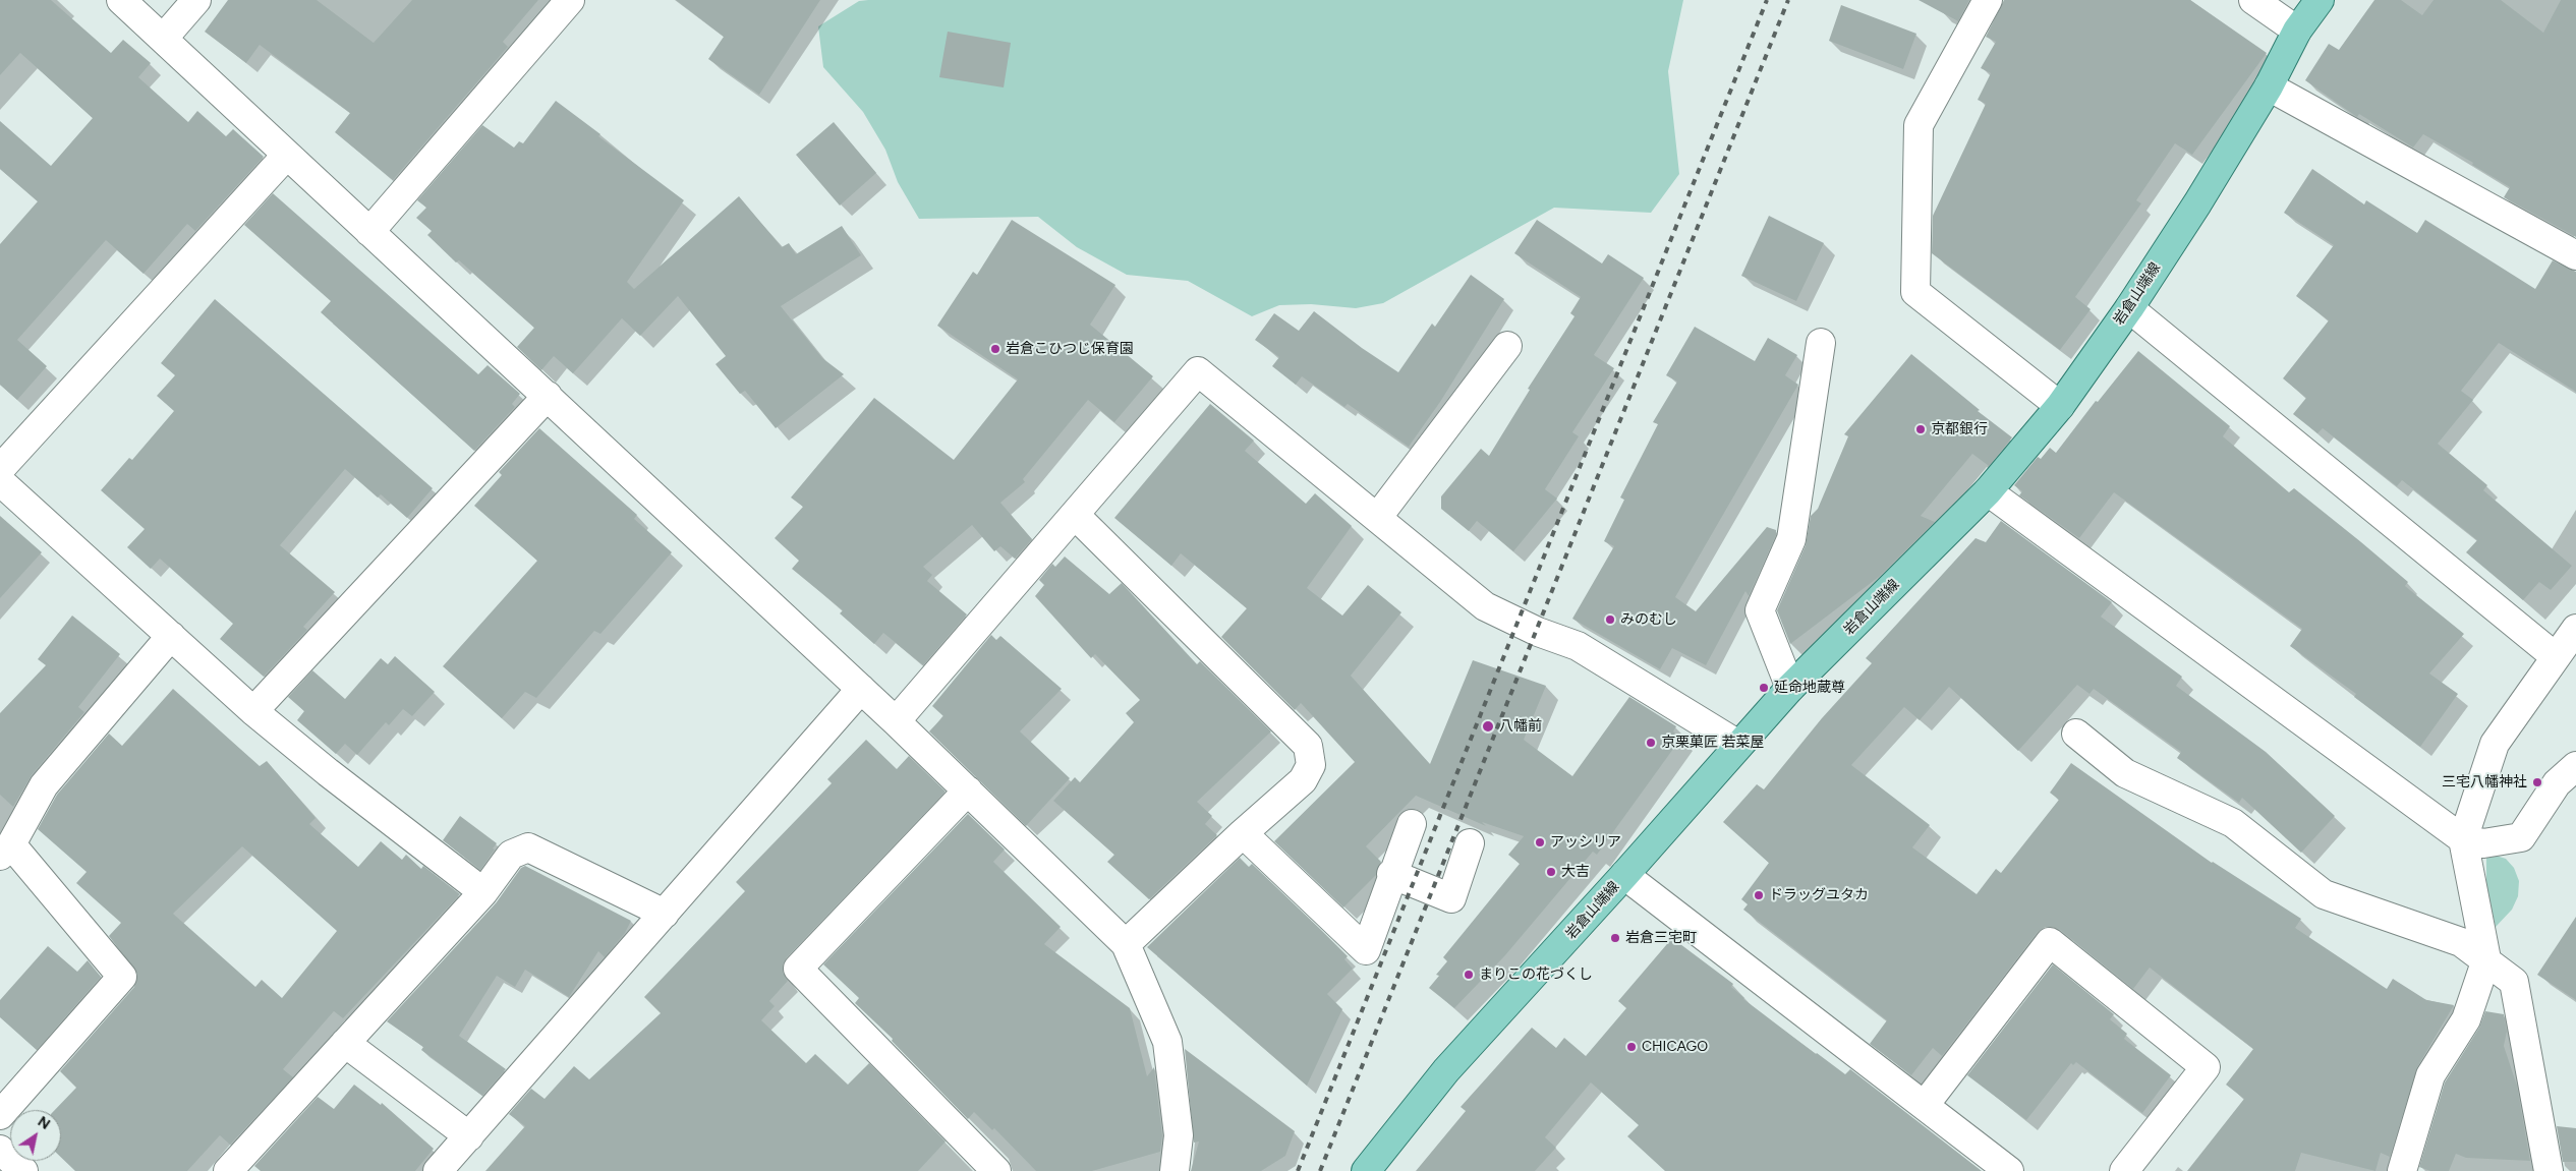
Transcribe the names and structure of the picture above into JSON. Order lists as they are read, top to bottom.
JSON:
{
  "streets": {
    "main road": ["岩倉山端線"]
  },
  "places": [
    "岩倉こひつじ保育園",
    "京都銀行",
    "みのむし",
    "延命地蔵尊",
    "八幡前",
    "京栗菓匠 若菜屋",
    "三宅八幡神社",
    "アッシリア",
    "大吉",
    "ドラッグユタカ",
    "岩倉三宅町",
    "まりこの花づくし",
    "CHICAGO"
  ],
  "north": "top right"
}
